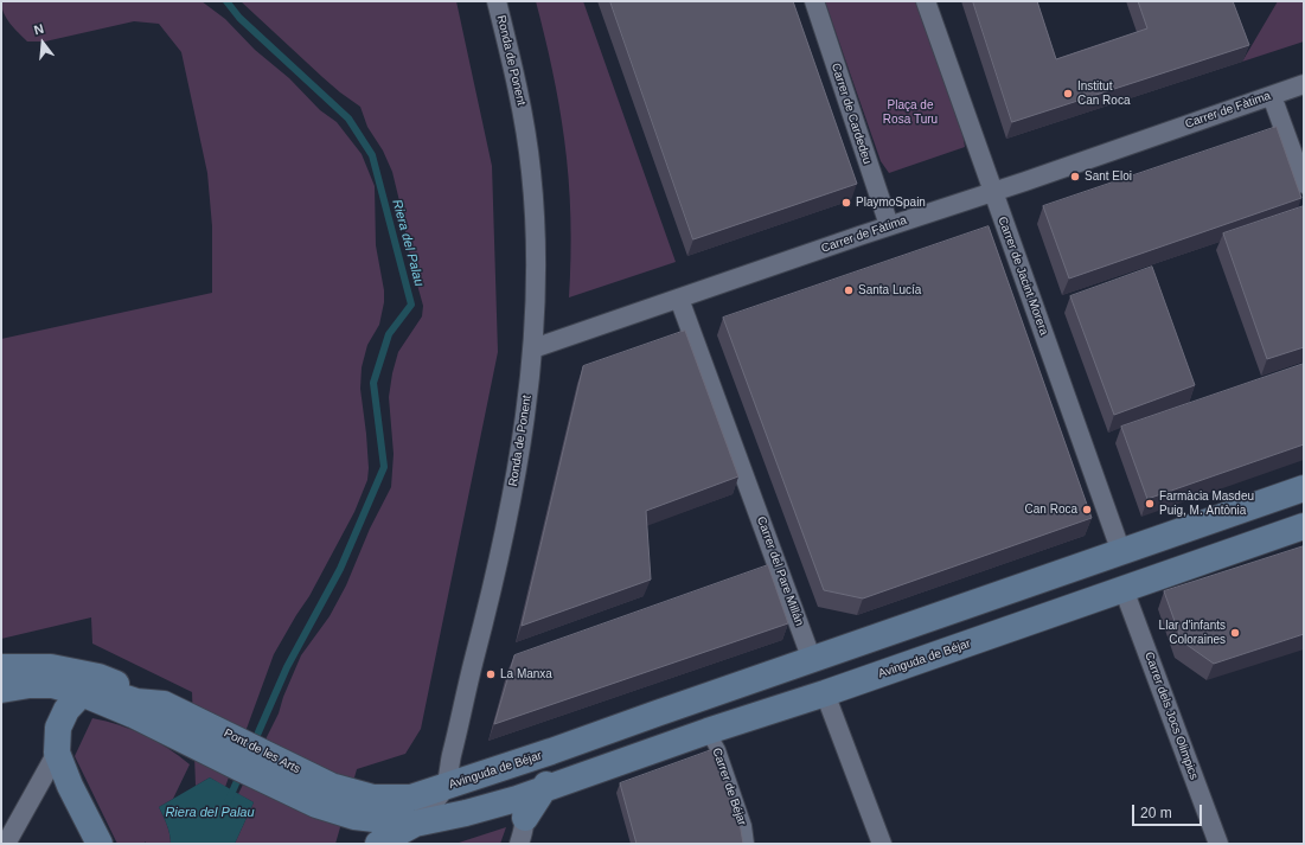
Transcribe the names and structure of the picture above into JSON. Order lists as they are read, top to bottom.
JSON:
{
  "streets": {
    "main road": [
      "Ronda de Ponent",
      "Carrer del Pare Millán",
      "Avinguda de Béjar",
      "Pont de les Arts"
    ],
    "street": [
      "Carrer de Fàtima",
      "Carrer de Cardedeu",
      "Carrer de Jacint Morera",
      "Carrer dels Jocs Olimpics",
      "Carrer de Béjar"
    ]
  },
  "crossings": [
    ["Ronda de Ponent", "Carrer de Fàtima"],
    ["Ronda de Ponent", "Avinguda de Béjar"],
    ["Carrer de Fàtima", "Carrer de Cardedeu"],
    ["Carrer de Fàtima", "Carrer de Jacint Morera"],
    ["Carrer de Fàtima", "Carrer del Pare Millán"],
    ["Carrer de Jacint Morera", "Avinguda de Béjar"],
    ["Carrer del Pare Millán", "Avinguda de Béjar"],
    ["Avinguda de Béjar", "Carrer dels Jocs Olimpics"],
    ["Avinguda de Béjar", "Pont de les Arts"],
    ["Avinguda de Béjar", "Carrer de Béjar"]
  ],
  "water": ["Riera del Palau"],
  "parks": ["Plaça de Rosa Turu"],
  "places": [
    "Institut Can Roca",
    "Sant Eloi",
    "PlaymoSpain",
    "Santa Lucía",
    "Farmàcia Masdeu Puig, M. Antònia",
    "Can Roca",
    "Llar d'infants Coloraines",
    "La Manxa"
  ],
  "scale_bar": "20 m",
  "north": "top"
}
